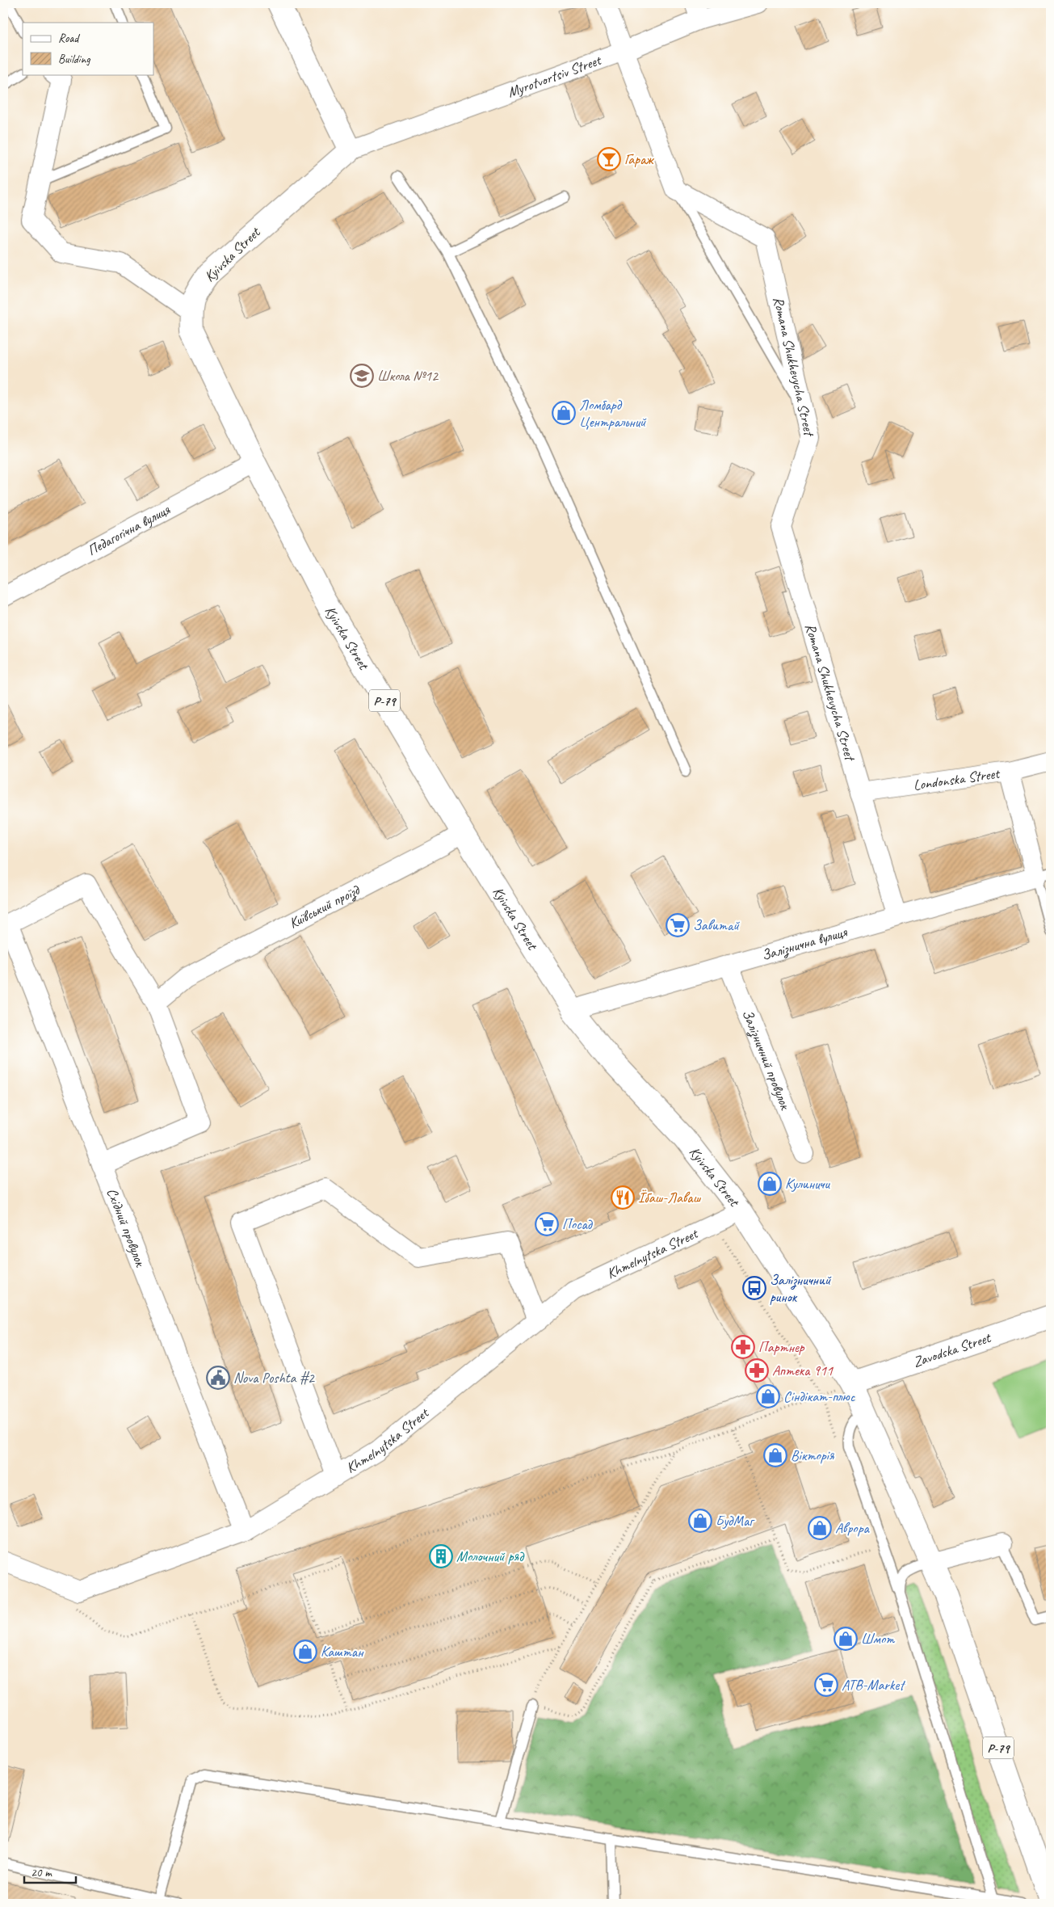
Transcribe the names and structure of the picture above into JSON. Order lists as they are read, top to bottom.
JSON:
{
  "streets": {
    "main road": ["Kyivska Street", "Р-79", "Zavodska Street"],
    "street": [
      "Myrotvortsiv Street",
      "Romana Shukhevycha Street",
      "Педагогічна вулиця",
      "Londonska Street",
      "Київський проїзд",
      "Залізнична вулиця",
      "Залізничний провулок",
      "Східний провулок",
      "Khmelnytska Street"
    ]
  },
  "crossings": [
    ["Myrotvortsiv Street", "Kyivska Street"],
    ["Kyivska Street", "Педагогічна вулиця"],
    ["Kyivska Street", "Р-79"],
    ["Kyivska Street", "Київський проїзд"],
    ["Kyivska Street", "Залізнична вулиця"],
    ["Kyivska Street", "Khmelnytska Street"],
    ["Kyivska Street", "Zavodska Street"],
    ["Romana Shukhevycha Street", "Londonska Street"],
    ["Romana Shukhevycha Street", "Залізнична вулиця"],
    ["Р-79", "Zavodska Street"],
    ["Київський проїзд", "Східний провулок"],
    ["Залізнична вулиця", "Залізничний провулок"],
    ["Східний провулок", "Khmelnytska Street"]
  ],
  "places": {
    "bar": ["Гараж"],
    "school or university": ["Школа №12"],
    "shop": [
      "Ломбард Центральний",
      "Кулиничи",
      "Сіндікат-плюс",
      "Вікторія",
      "БудМаг",
      "Аврора",
      "Шмот",
      "Каштан"
    ],
    "supermarket": ["Завитай", "Посад", "ATB-Market"],
    "restaurant": ["Їбаш-Лаваш"],
    "bus stop": ["Залізничний ринок"],
    "pharmacy": ["Партнер", "Аптека 911"],
    "public building": ["Nova Poshta #2"],
    "building": ["Молочний ряд"]
  },
  "legend": ["Road", "Building"],
  "scale_bar": "20 m"
}
